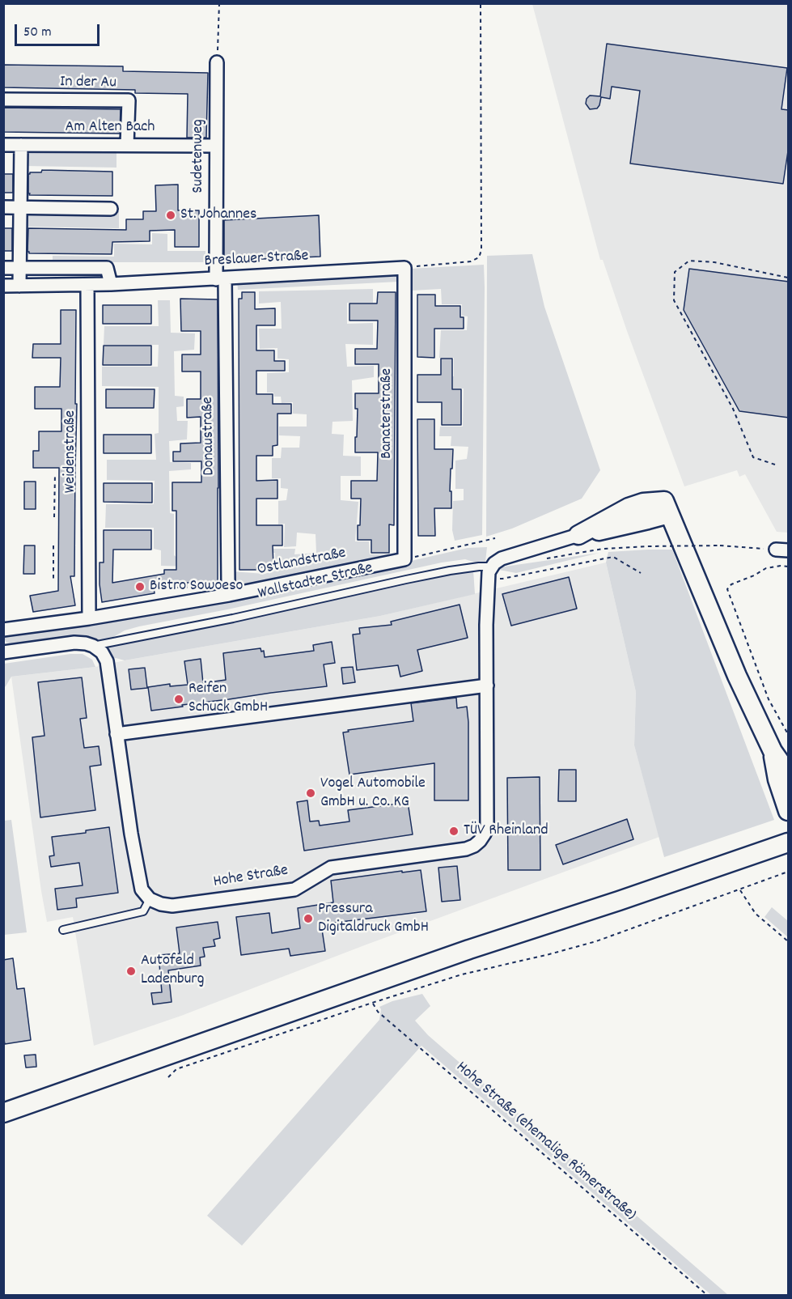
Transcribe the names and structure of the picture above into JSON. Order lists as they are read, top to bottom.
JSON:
{
  "streets": {
    "street": [
      "In der Au",
      "Am Alten Bach",
      "Sudetenweg",
      "Breslauer Straße",
      "Banaterstraße",
      "Donaustraße",
      "Weidenstraße",
      "Ostlandstraße",
      "Wallstadter Straße",
      "Hohe Straße"
    ],
    "path": ["Hohe Straße (ehemalige Römerstraße)"]
  },
  "crossings": [
    ["In der Au", "Am Alten Bach"],
    ["Am Alten Bach", "Sudetenweg"],
    ["Sudetenweg", "Breslauer Straße"],
    ["Sudetenweg", "Donaustraße"],
    ["Breslauer Straße", "Banaterstraße"],
    ["Breslauer Straße", "Donaustraße"],
    ["Breslauer Straße", "Weidenstraße"],
    ["Banaterstraße", "Ostlandstraße"],
    ["Donaustraße", "Ostlandstraße"],
    ["Weidenstraße", "Ostlandstraße"],
    ["Wallstadter Straße", "Hohe Straße"]
  ],
  "places": [
    "St. Johannes",
    "Bistro Sowoeso",
    "Reifen Schuck GmbH",
    "Vogel Automobile GmbH u. Co. KG",
    "TÜV Rheinland",
    "Pressura Digitaldruck GmbH",
    "Autofeld Ladenburg"
  ],
  "scale_bar": "50 m"
}
